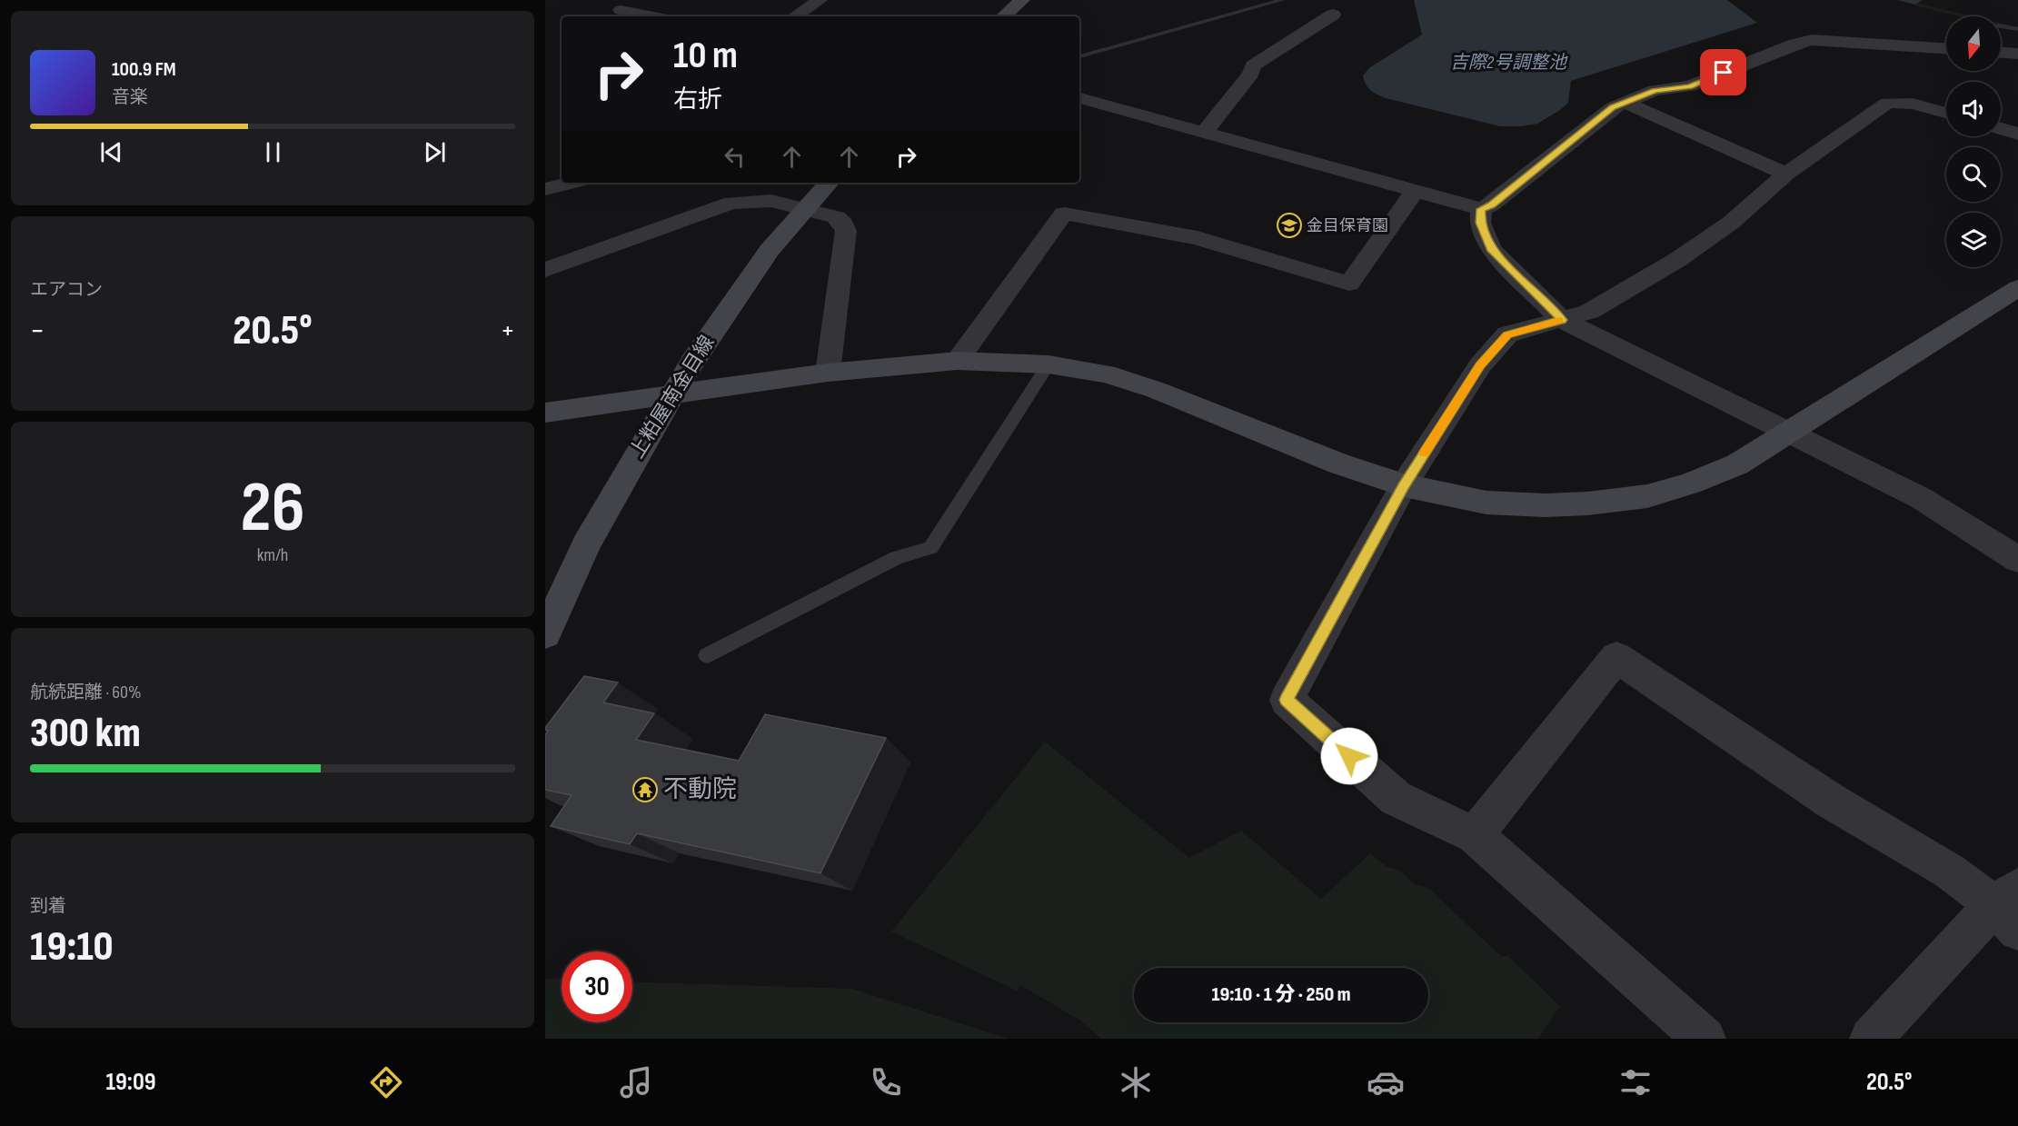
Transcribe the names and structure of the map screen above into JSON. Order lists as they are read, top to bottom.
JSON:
{
  "streets": {
    "street": ["上粕屋南金目線"]
  },
  "water": ["吉際2号調整池"],
  "places": {
    "school or university": ["金目保育園"],
    "temple": ["不動院"]
  },
  "north": "bottom",
  "page": {
    "turn": ["10 m", "右折"],
    "song": ["100.9 FM", "音楽"],
    "tile": [
      "エアコン",
      ["26", "km/h"],
      ["航続距離 · 60%", "300 km"],
      ["到着", "19:10"]
    ],
    "heat": ["−", "20.5°", "+"],
    "limit": "30",
    "trip": "19:10 · 1 分 · 250 m",
    "tabs": ["19:09", "20.5°"]
  }
}
